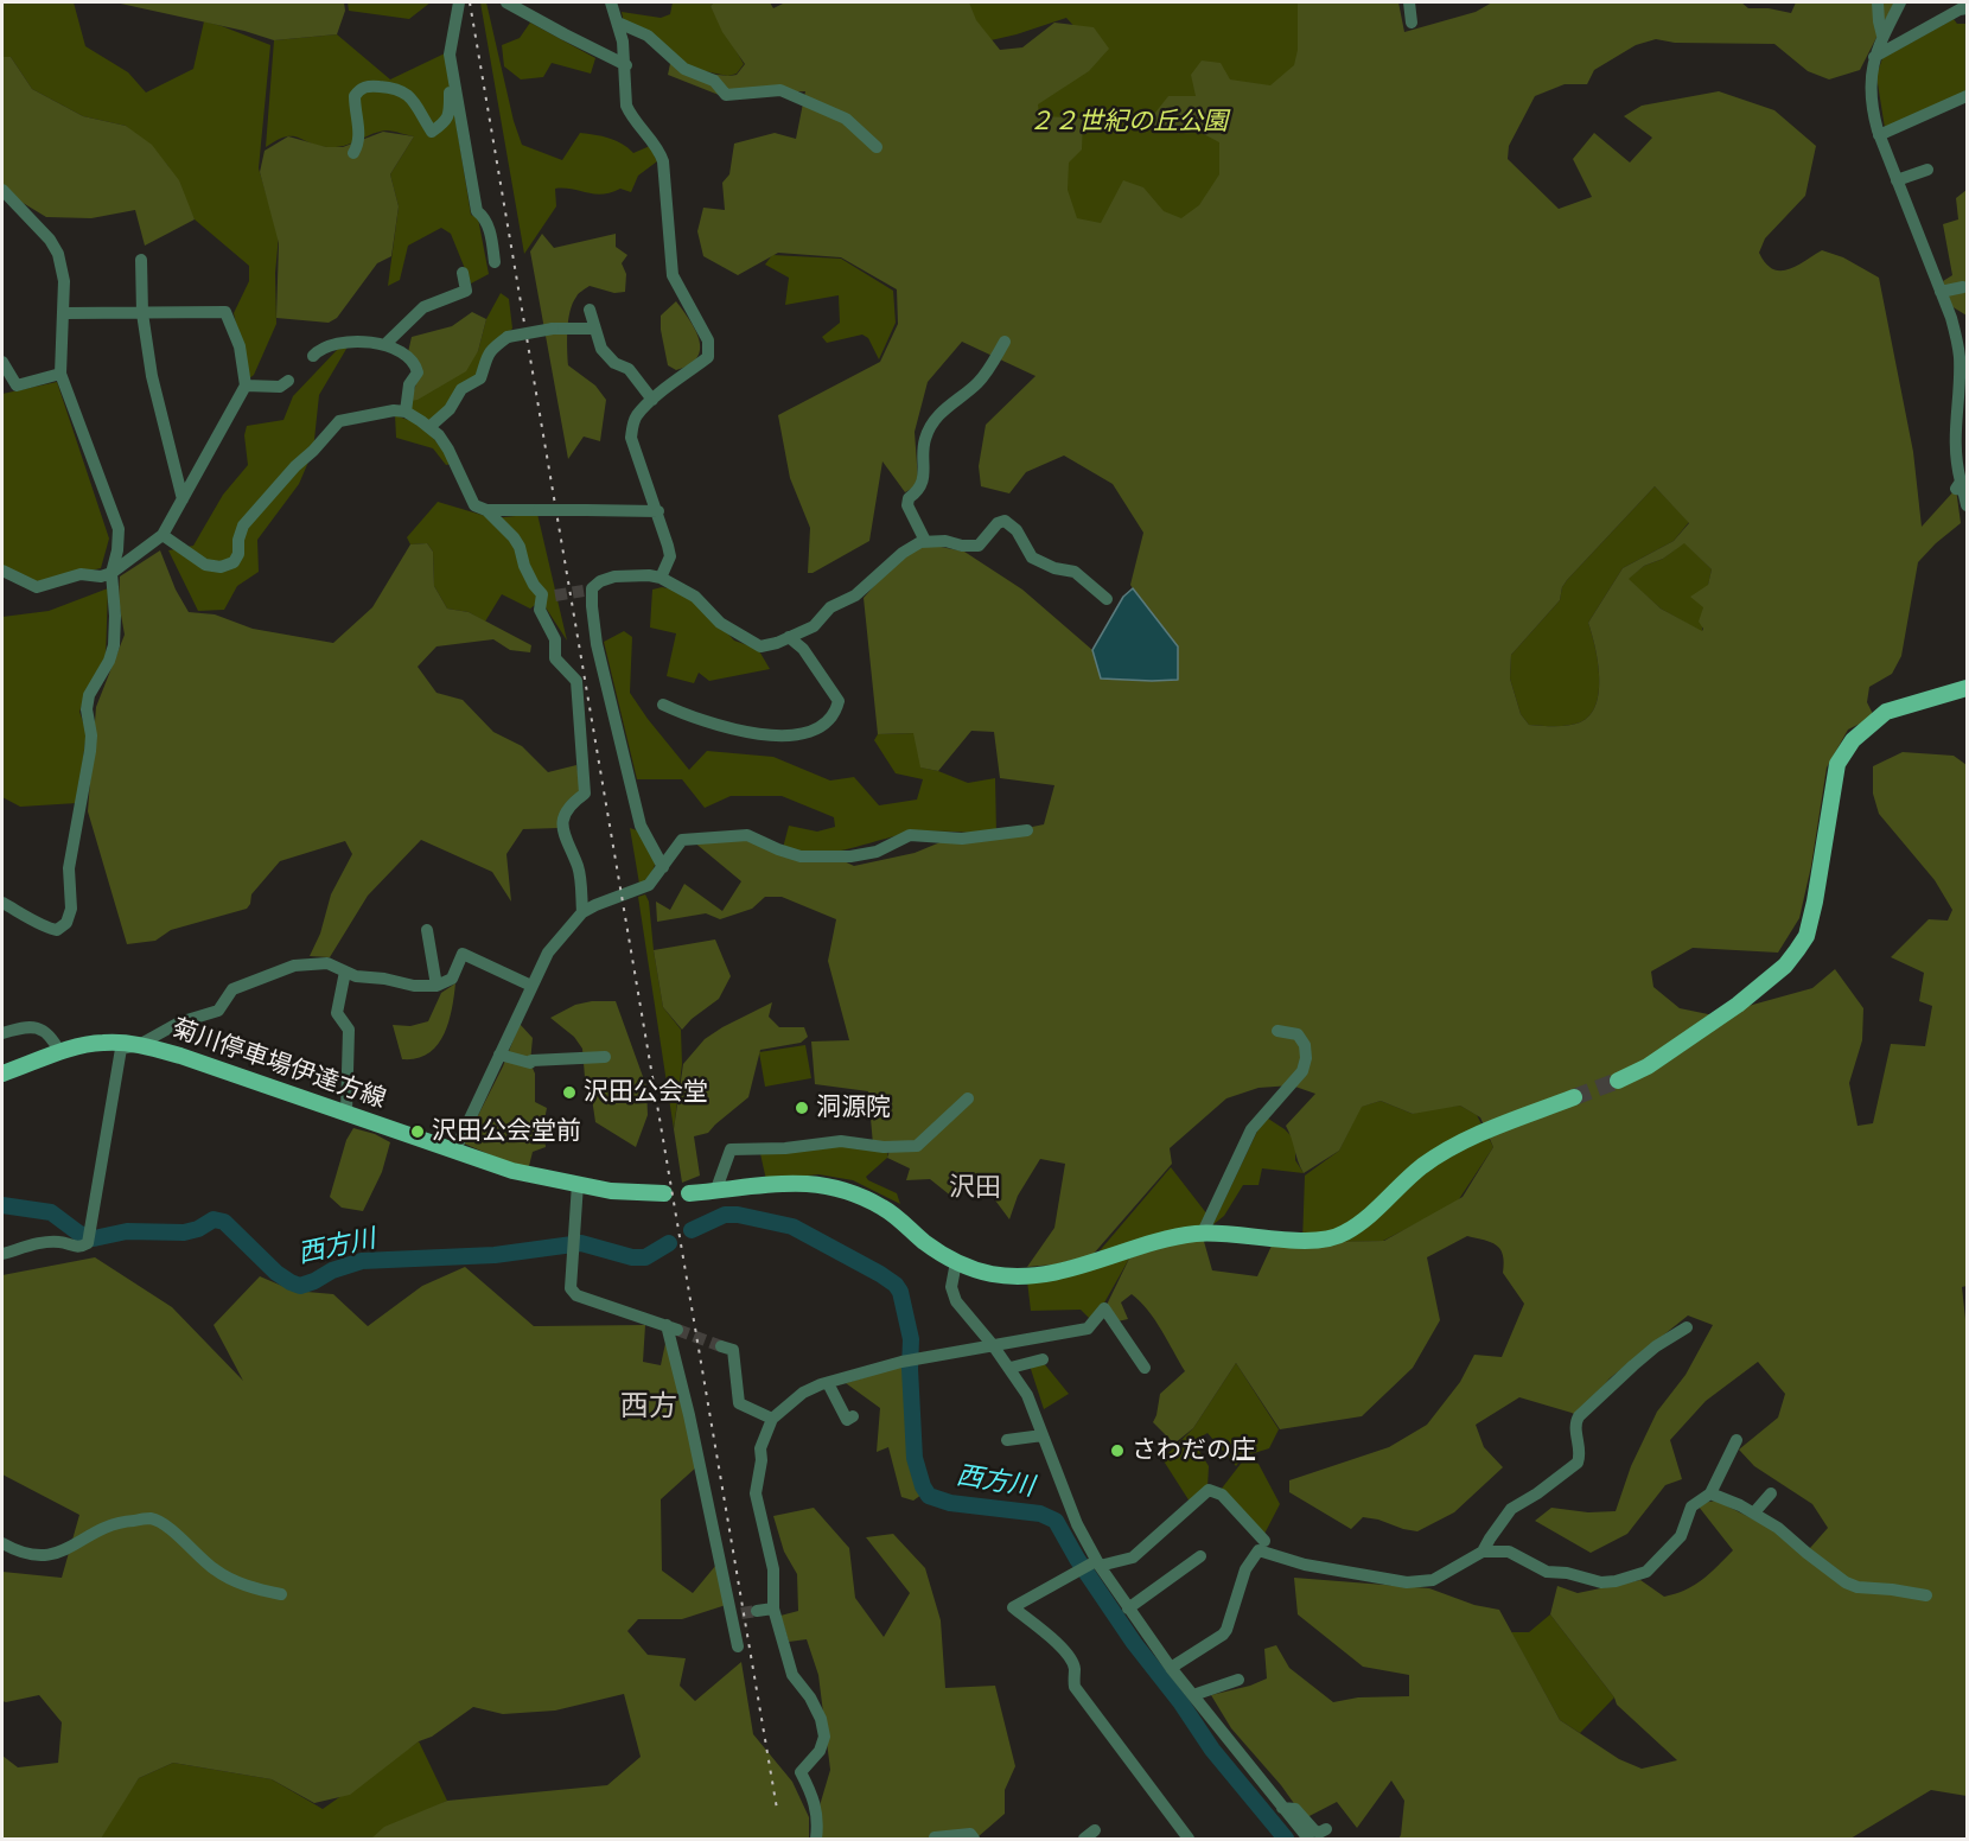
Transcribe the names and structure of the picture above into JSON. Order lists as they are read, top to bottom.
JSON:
{
  "streets": {
    "main road": ["菊川停車場伊達方線"]
  },
  "districts": ["沢田", "西方"],
  "water": ["西方川"],
  "parks": ["２２世紀の丘公園"],
  "places": [
    "沢田公会堂",
    "洞源院",
    "沢田公会堂前",
    "さわだの庄"
  ]
}
